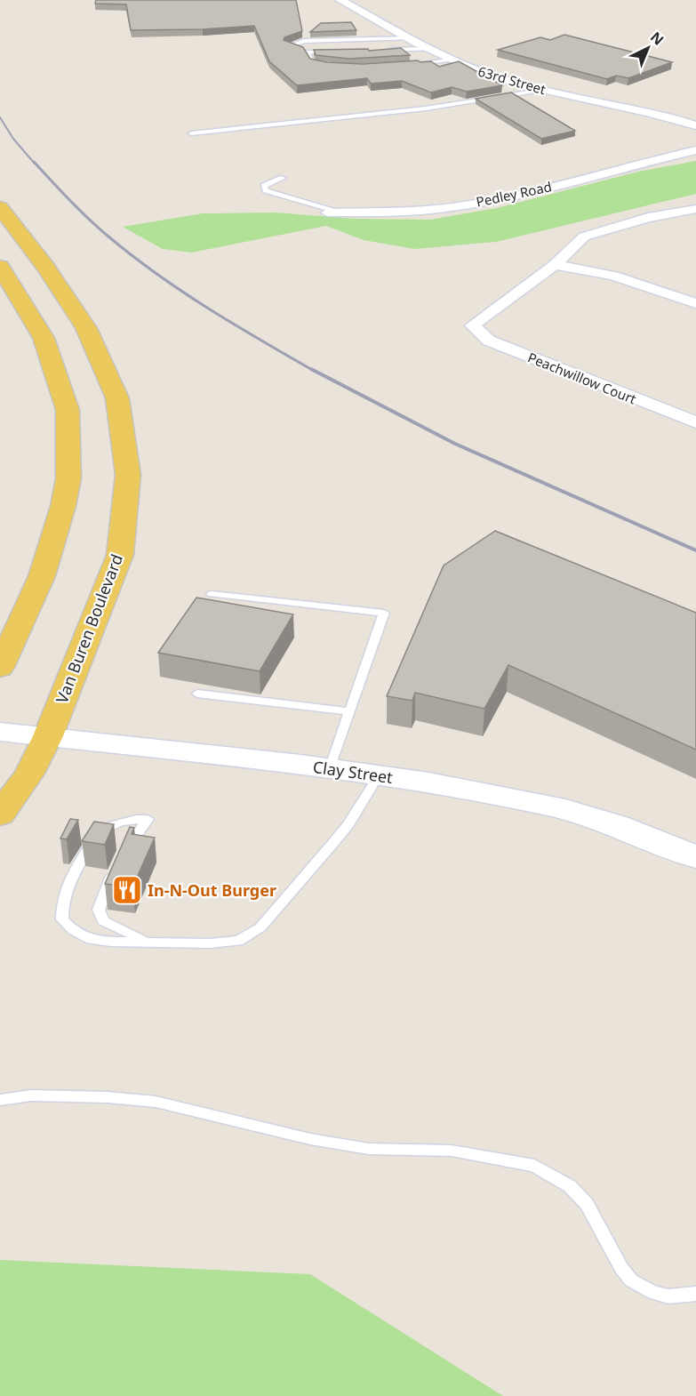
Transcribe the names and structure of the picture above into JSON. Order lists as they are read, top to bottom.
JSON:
{
  "streets": {
    "main road": ["Van Buren Boulevard", "Clay Street"],
    "street": ["63rd Street", "Pedley Road", "Peachwillow Court"]
  },
  "crossings": [
    ["Van Buren Boulevard", "Clay Street"]
  ],
  "places": {
    "restaurant": ["In-N-Out Burger"]
  },
  "north": "top right"
}
